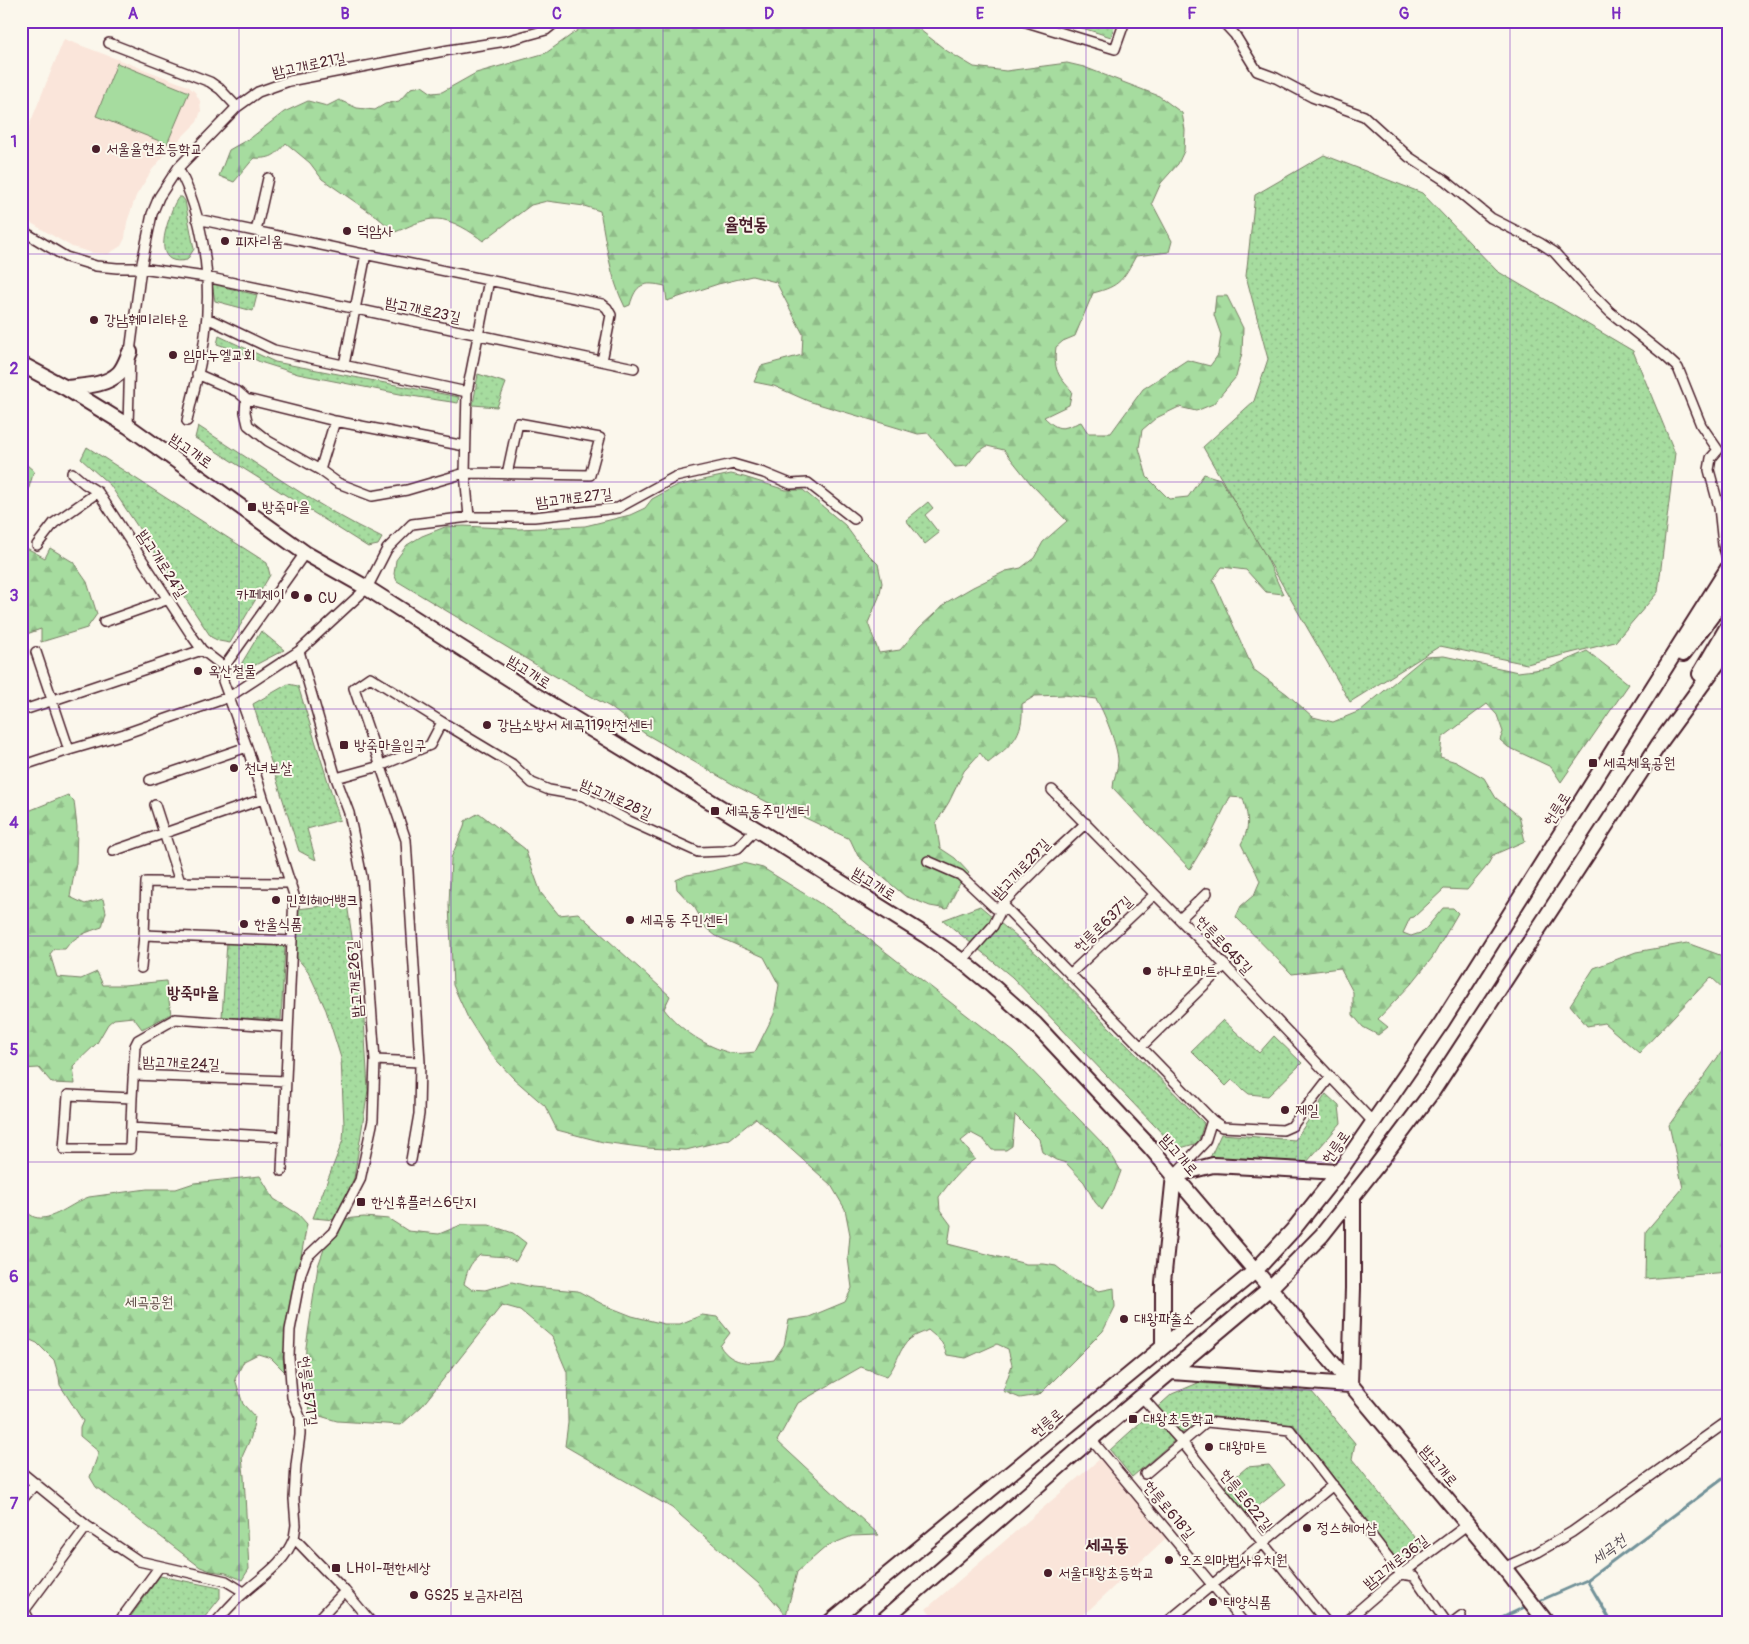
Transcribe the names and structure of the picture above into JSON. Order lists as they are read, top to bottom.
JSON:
{
  "streets": {
    "main road": ["밤고개로", "헌릉로"],
    "street": [
      "밤고개로21길",
      "밤고개로23길",
      "밤고개로27길",
      "밤고개로24길",
      "밤고개로28길",
      "밤고개로29길",
      "헌릉로637길",
      "헌릉로645길",
      "밤고개로26길",
      "헌릉로571길",
      "헌릉로622길",
      "헌릉로618길",
      "밤고개로36길"
    ]
  },
  "crossings": [
    ["밤고개로21길", "밤고개로23길"],
    ["밤고개로21길", "밤고개로"],
    ["밤고개로", "밤고개로27길"],
    ["밤고개로", "밤고개로28길"],
    ["밤고개로", "헌릉로"],
    ["밤고개로", "밤고개로29길"],
    ["밤고개로", "밤고개로36길"],
    ["헌릉로", "헌릉로645길"],
    ["밤고개로29길", "헌릉로637길"],
    ["밤고개로29길", "헌릉로645길"],
    ["헌릉로637길", "헌릉로645길"],
    ["밤고개로26길", "헌릉로571길"]
  ],
  "districts": ["율현동", "방죽마을", "세곡동"],
  "water": ["세곡천"],
  "parks": ["세곡공원"],
  "places": {
    "other": [
      "서울율현초등학교",
      "덕암사",
      "피자리움",
      "강남훼미리타운",
      "임마누엘교회",
      "카페제이",
      "CU",
      "옥산철물",
      "강남소방서 세곡119안전센터",
      "천녀보살",
      "민희헤어뱅크",
      "세곡동 주민센터",
      "한울식품",
      "하나로마트",
      "제일",
      "대왕파출소",
      "대왕마트",
      "정스헤어샵",
      "오즈의마법사유치원",
      "서울대왕초등학교",
      "GS25 보금자리점",
      "태양식품"
    ],
    "transit": [
      "방죽마을",
      "방죽마을입구",
      "세곡체육공원",
      "세곡동주민센터",
      "한신휴플러스6단지",
      "대왕초등학교",
      "LH이-편한세상"
    ]
  },
  "grid": {
    "columns": [
      "A",
      "B",
      "C",
      "D",
      "E",
      "F",
      "G",
      "H"
    ],
    "rows": [
      "1",
      "2",
      "3",
      "4",
      "5",
      "6",
      "7"
    ]
  }
}
